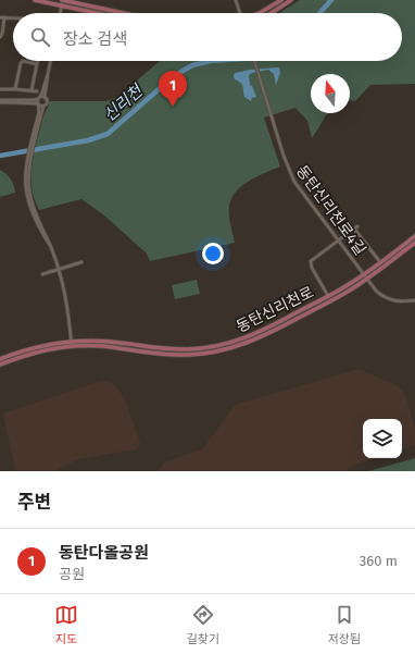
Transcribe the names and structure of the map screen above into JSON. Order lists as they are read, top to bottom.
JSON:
{
  "streets": {
    "main road": ["동탄신리천로"],
    "street": ["동탄신리천로4길"]
  },
  "crossings": [
    ["동탄신리천로4길", "동탄신리천로"]
  ],
  "water": ["신리천"],
  "north": "top",
  "page": {
    "search": "장소 검색",
    "pins": "1",
    "heading": "주변",
    "list": [
      {
        "mark": "1",
        "name": "동탄다올공원",
        "note": "공원",
        "value": "360 m"
      }
    ],
    "nav": ["지도", "길찾기", "저장됨"]
  }
}
